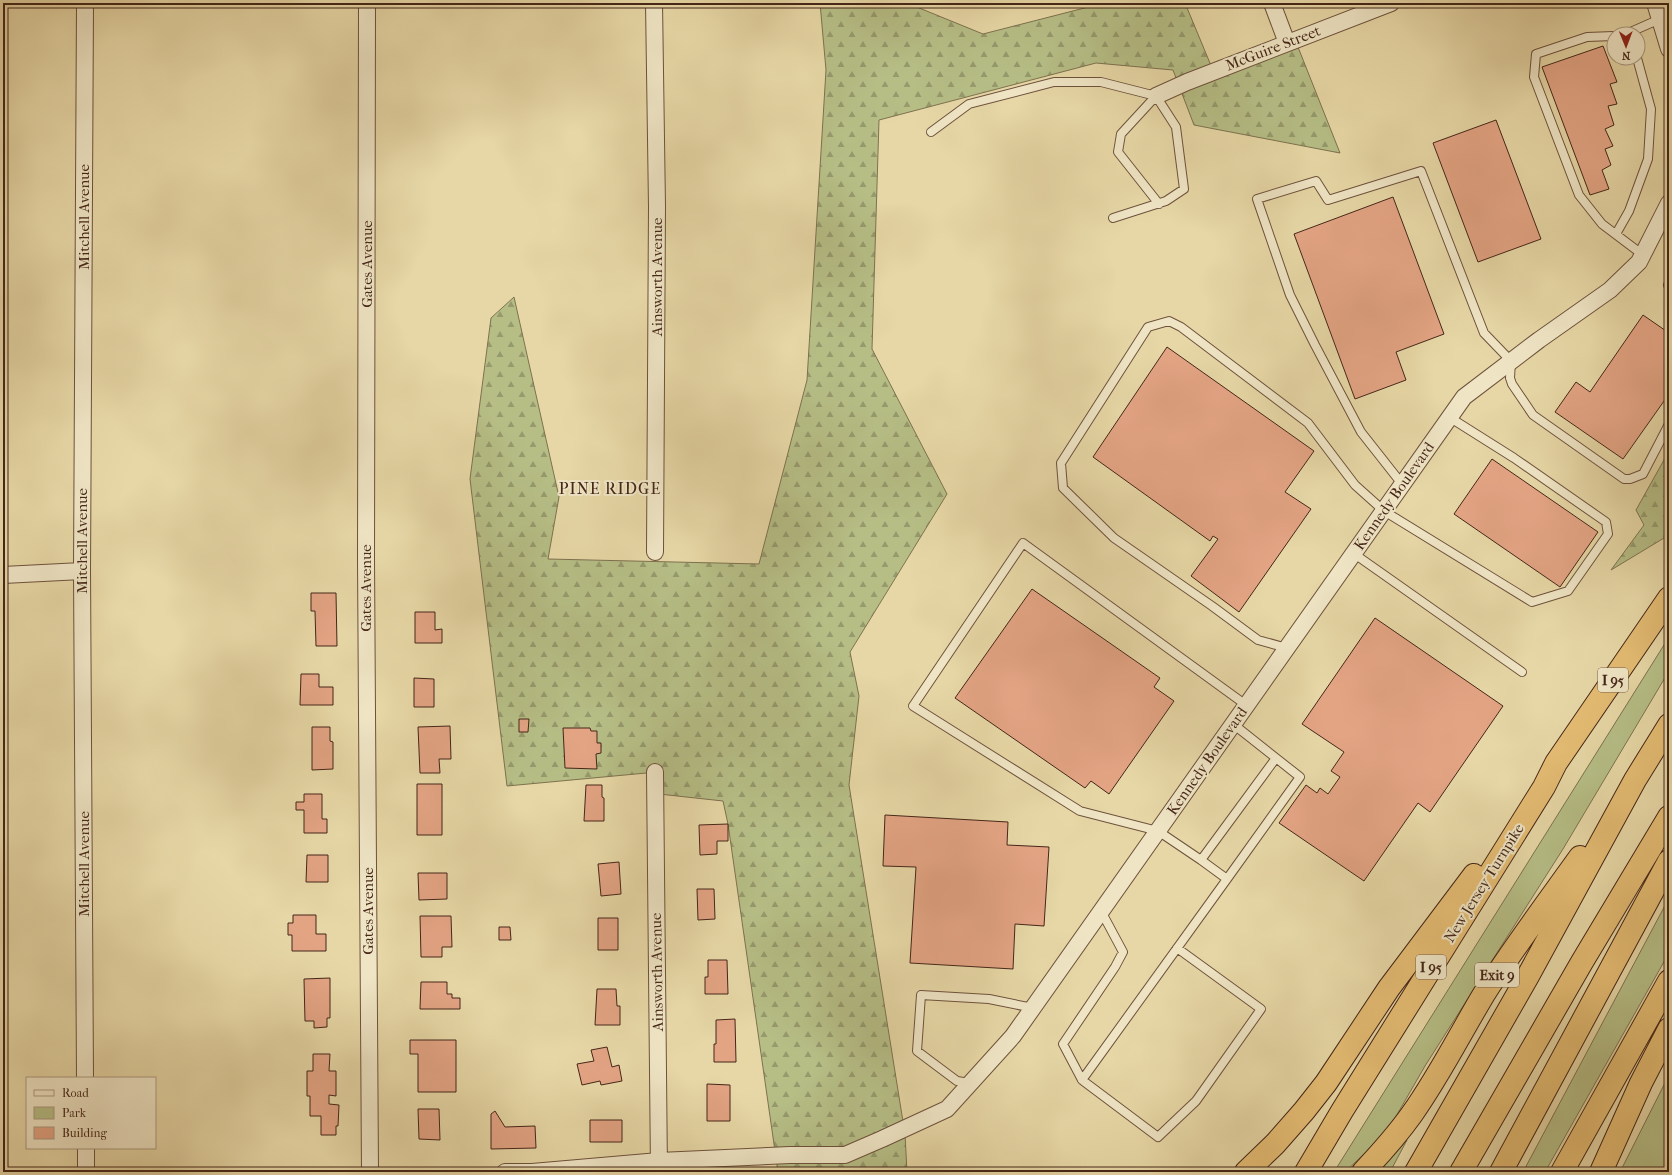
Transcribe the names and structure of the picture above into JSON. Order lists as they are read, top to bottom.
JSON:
{
  "streets": {
    "highway": ["I 95", "New Jersey Turnpike", "Exit 9"],
    "street": [
      "McGuire Street",
      "Mitchell Avenue",
      "Gates Avenue",
      "Ainsworth Avenue",
      "Kennedy Boulevard"
    ]
  },
  "crossings": [
    ["Ainsworth Avenue", "Kennedy Boulevard"]
  ],
  "districts": ["PINE RIDGE"],
  "legend": ["Road", "Park", "Building"],
  "north": "bottom"
}
